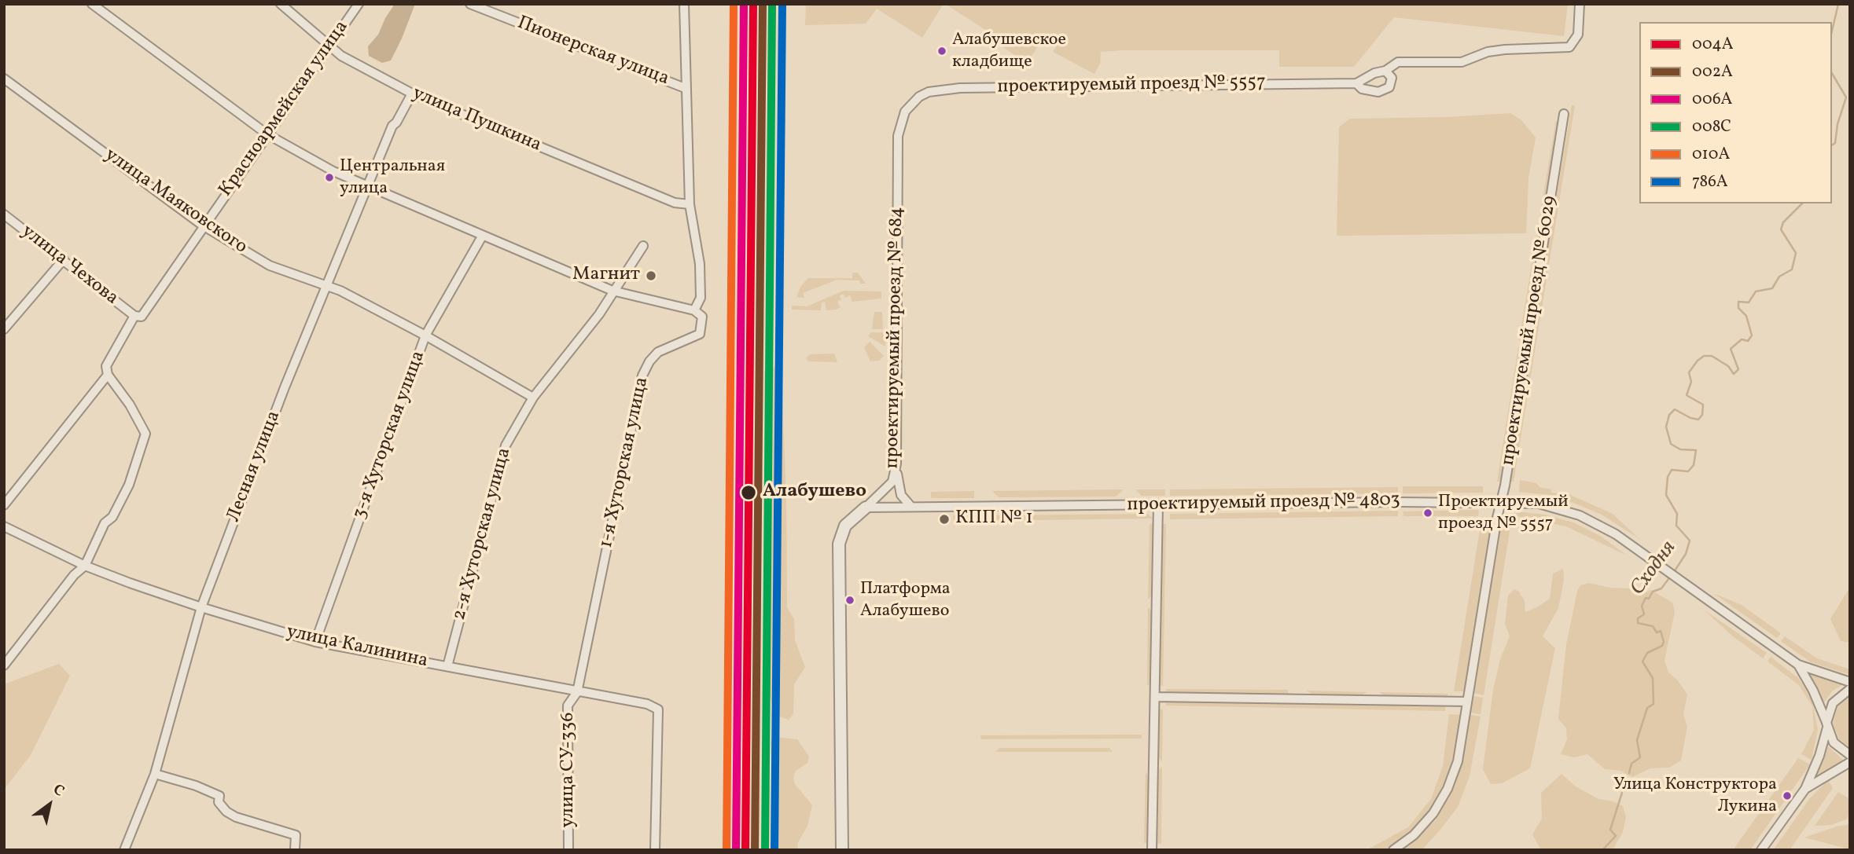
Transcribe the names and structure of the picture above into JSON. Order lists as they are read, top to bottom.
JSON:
{
  "streets": {
    "street": [
      "Пионерская улица",
      "проектируемый проезд № 5557",
      "Красноармейская улица",
      "улица Пушкина",
      "улица Маяковского",
      "улица Чехова",
      "проектируемый проезд № 6029",
      "проектируемый проезд № 684",
      "3-я Хуторская улица",
      "1-я Хуторская улица",
      "Лесная улица",
      "проектируемый проезд № 4803",
      "2-я Хуторская улица",
      "улица Калинина",
      "улица СУ-336"
    ]
  },
  "crossings": [
    ["Пионерская улица", "1-я Хуторская улица"],
    ["проектируемый проезд № 5557", "проектируемый проезд № 684"],
    ["Красноармейская улица", "улица Пушкина"],
    ["Красноармейская улица", "улица Маяковского"],
    ["Красноармейская улица", "улица Чехова"],
    ["улица Пушкина", "1-я Хуторская улица"],
    ["улица Пушкина", "Лесная улица"],
    ["улица Маяковского", "3-я Хуторская улица"],
    ["улица Маяковского", "Лесная улица"],
    ["улица Маяковского", "2-я Хуторская улица"],
    ["проектируемый проезд № 6029", "проектируемый проезд № 4803"],
    ["проектируемый проезд № 684", "проектируемый проезд № 4803"],
    ["3-я Хуторская улица", "улица Калинина"],
    ["1-я Хуторская улица", "улица Калинина"],
    ["1-я Хуторская улица", "улица СУ-336"],
    ["Лесная улица", "улица Калинина"],
    ["2-я Хуторская улица", "улица Калинина"],
    ["улица Калинина", "улица СУ-336"]
  ],
  "water": ["Сходня"],
  "places": [
    "Алабушевское кладбище",
    "Центральная улица",
    "Магнит",
    "Алабушево",
    "Проектируемый проезд № 5557",
    "КПП № 1",
    "Платформа Алабушево",
    "Улица Конструктора Лукина"
  ],
  "lines": [
    "transit line 004А",
    "transit line 002А",
    "transit line 006А",
    "transit line 008С",
    "transit line 010А",
    "transit line 786А"
  ],
  "legend": [
    "004А",
    "002А",
    "006А",
    "008С",
    "010А",
    "786А"
  ],
  "north": "top right"
}
